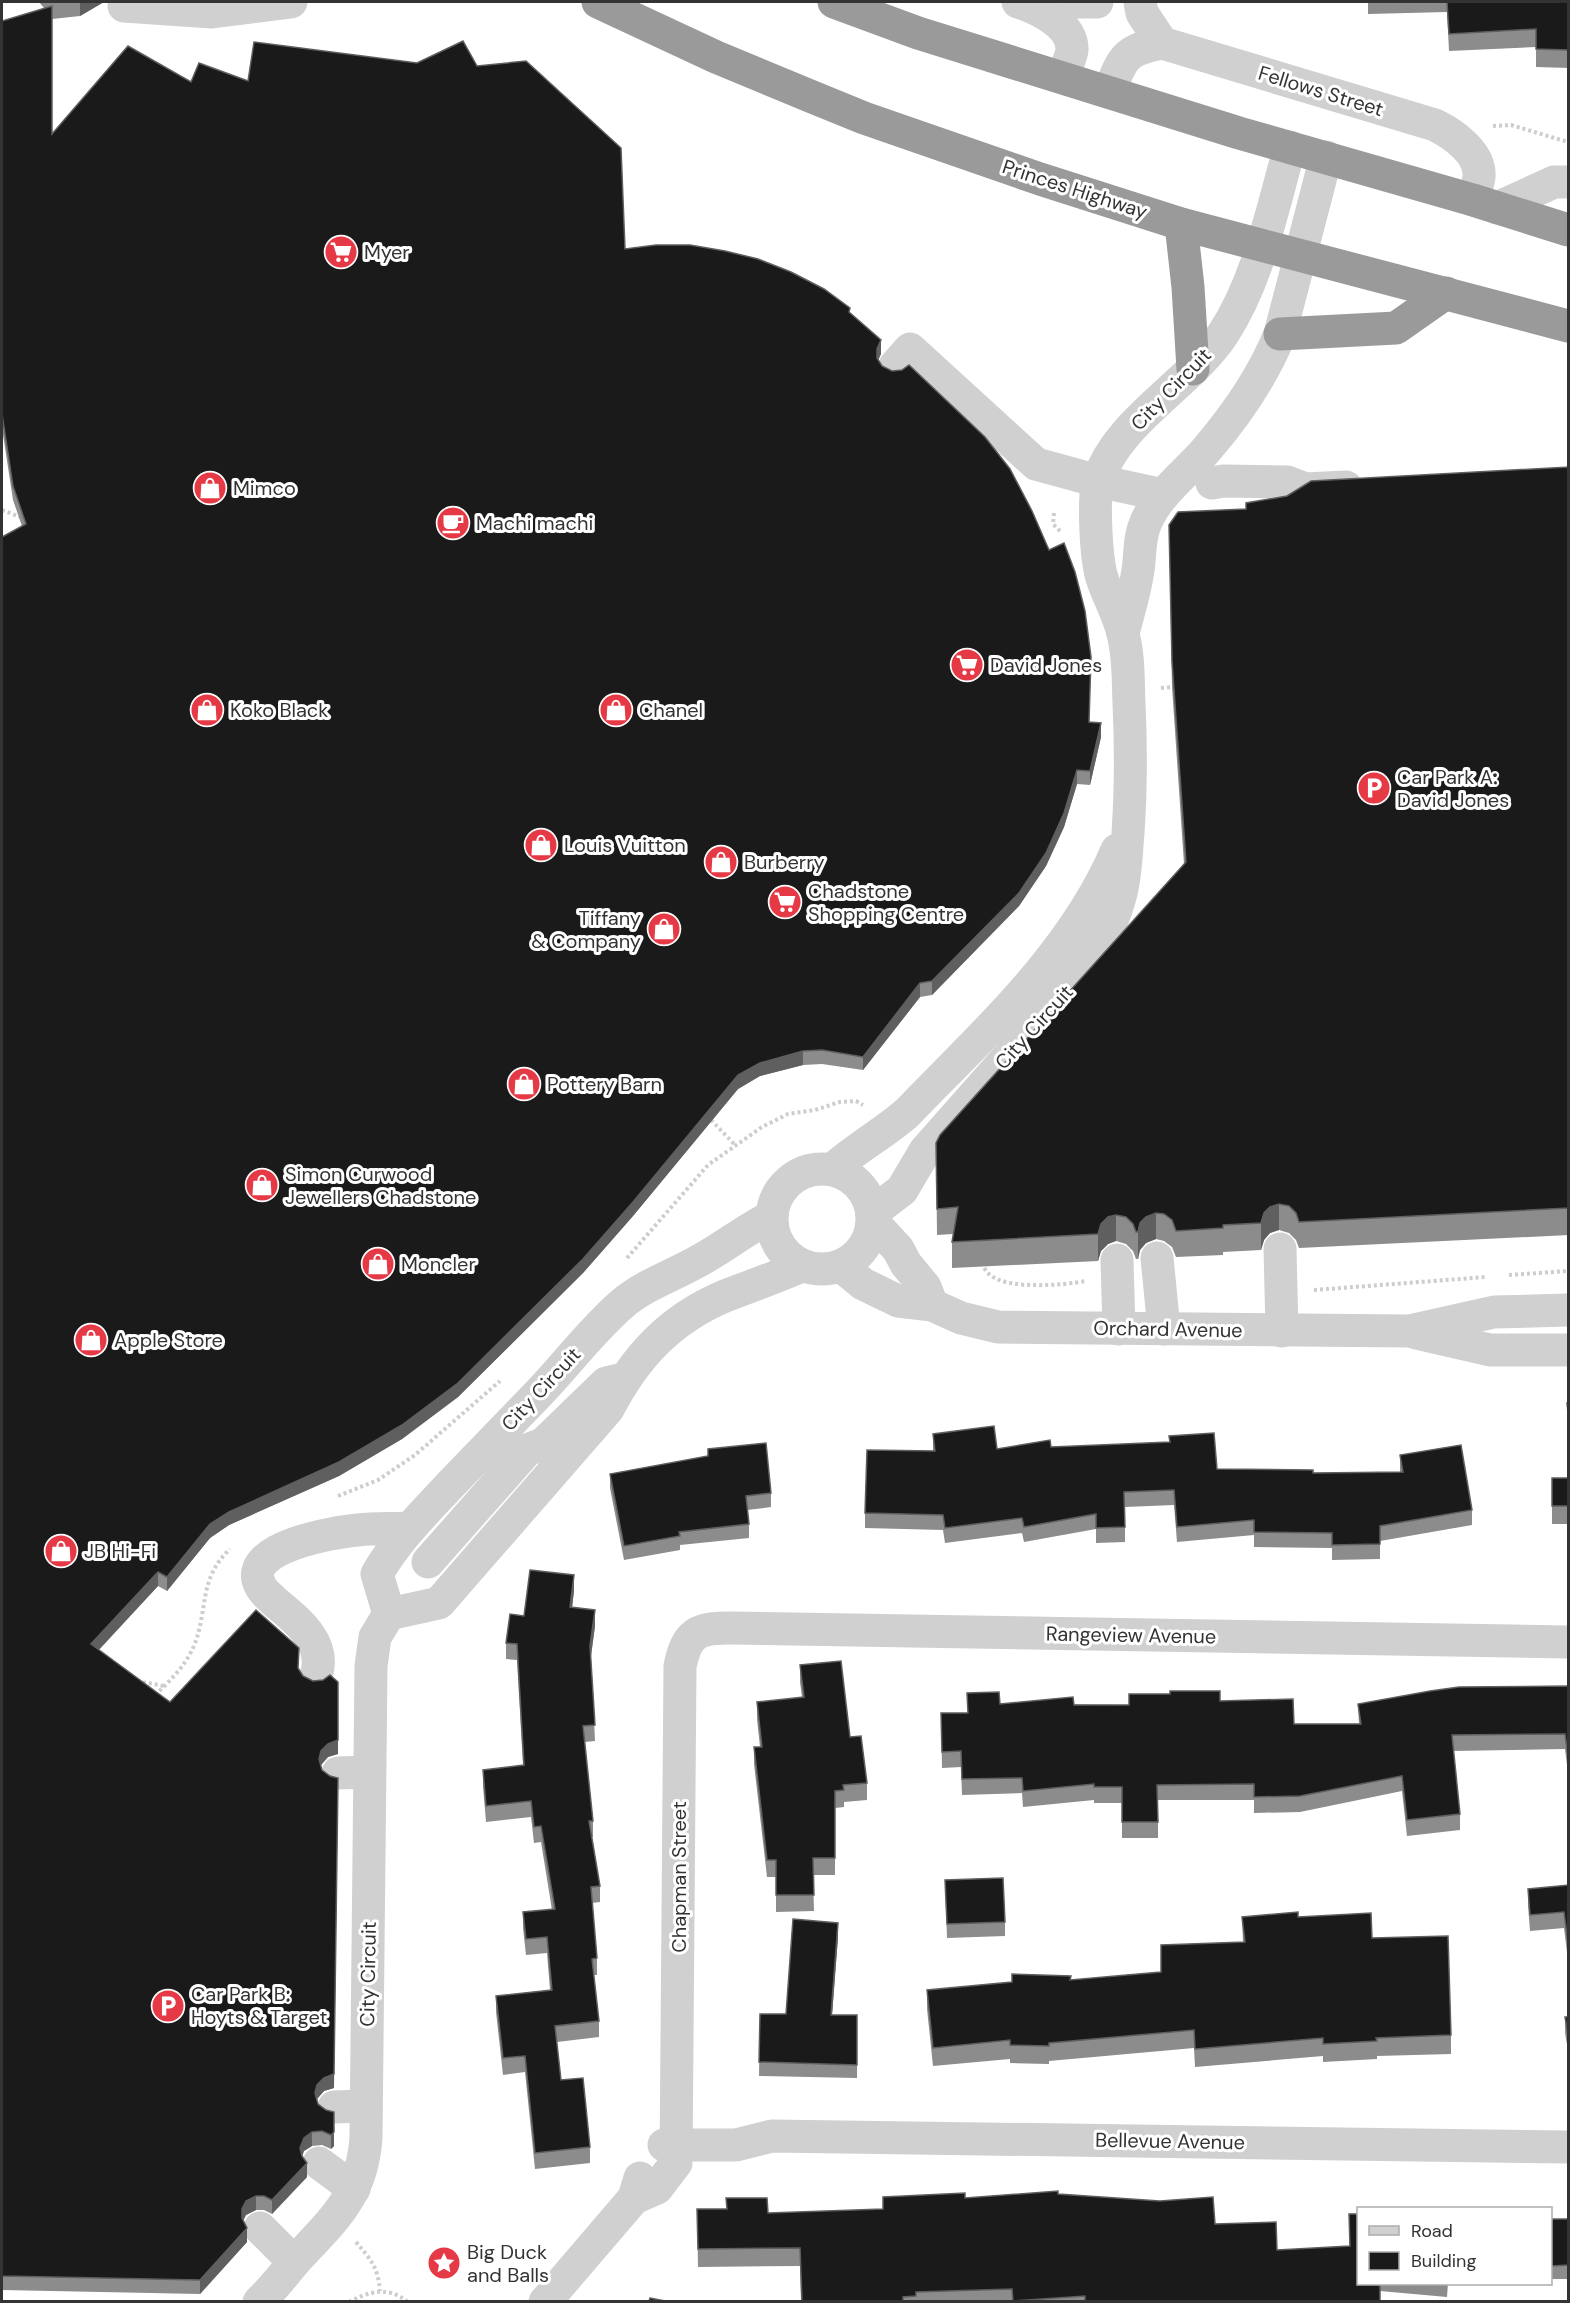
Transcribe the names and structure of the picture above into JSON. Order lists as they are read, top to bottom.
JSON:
{
  "streets": {
    "highway": ["Princes Highway"],
    "street": [
      "Fellows Street",
      "City Circuit",
      "Orchard Avenue",
      "Rangeview Avenue",
      "Chapman Street",
      "Bellevue Avenue"
    ]
  },
  "crossings": [
    ["Princes Highway", "City Circuit"],
    ["City Circuit", "Orchard Avenue"],
    ["Rangeview Avenue", "Chapman Street"],
    ["Chapman Street", "Bellevue Avenue"]
  ],
  "places": {
    "supermarket": ["Myer", "David Jones", "Chadstone Shopping Centre"],
    "shop": [
      "Mimco",
      "Koko Black",
      "Chanel",
      "Louis Vuitton",
      "Burberry",
      "Tiffany & Company",
      "Pottery Barn",
      "Simon Curwood Jewellers Chadstone",
      "Moncler",
      "Apple Store",
      "JB Hi-Fi"
    ],
    "cafe": ["Machi machi"],
    "parking": ["Car Park A: David Jones", "Car Park B: Hoyts & Target"],
    "place": ["Big Duck and Balls"]
  },
  "legend": ["Road", "Building"]
}
